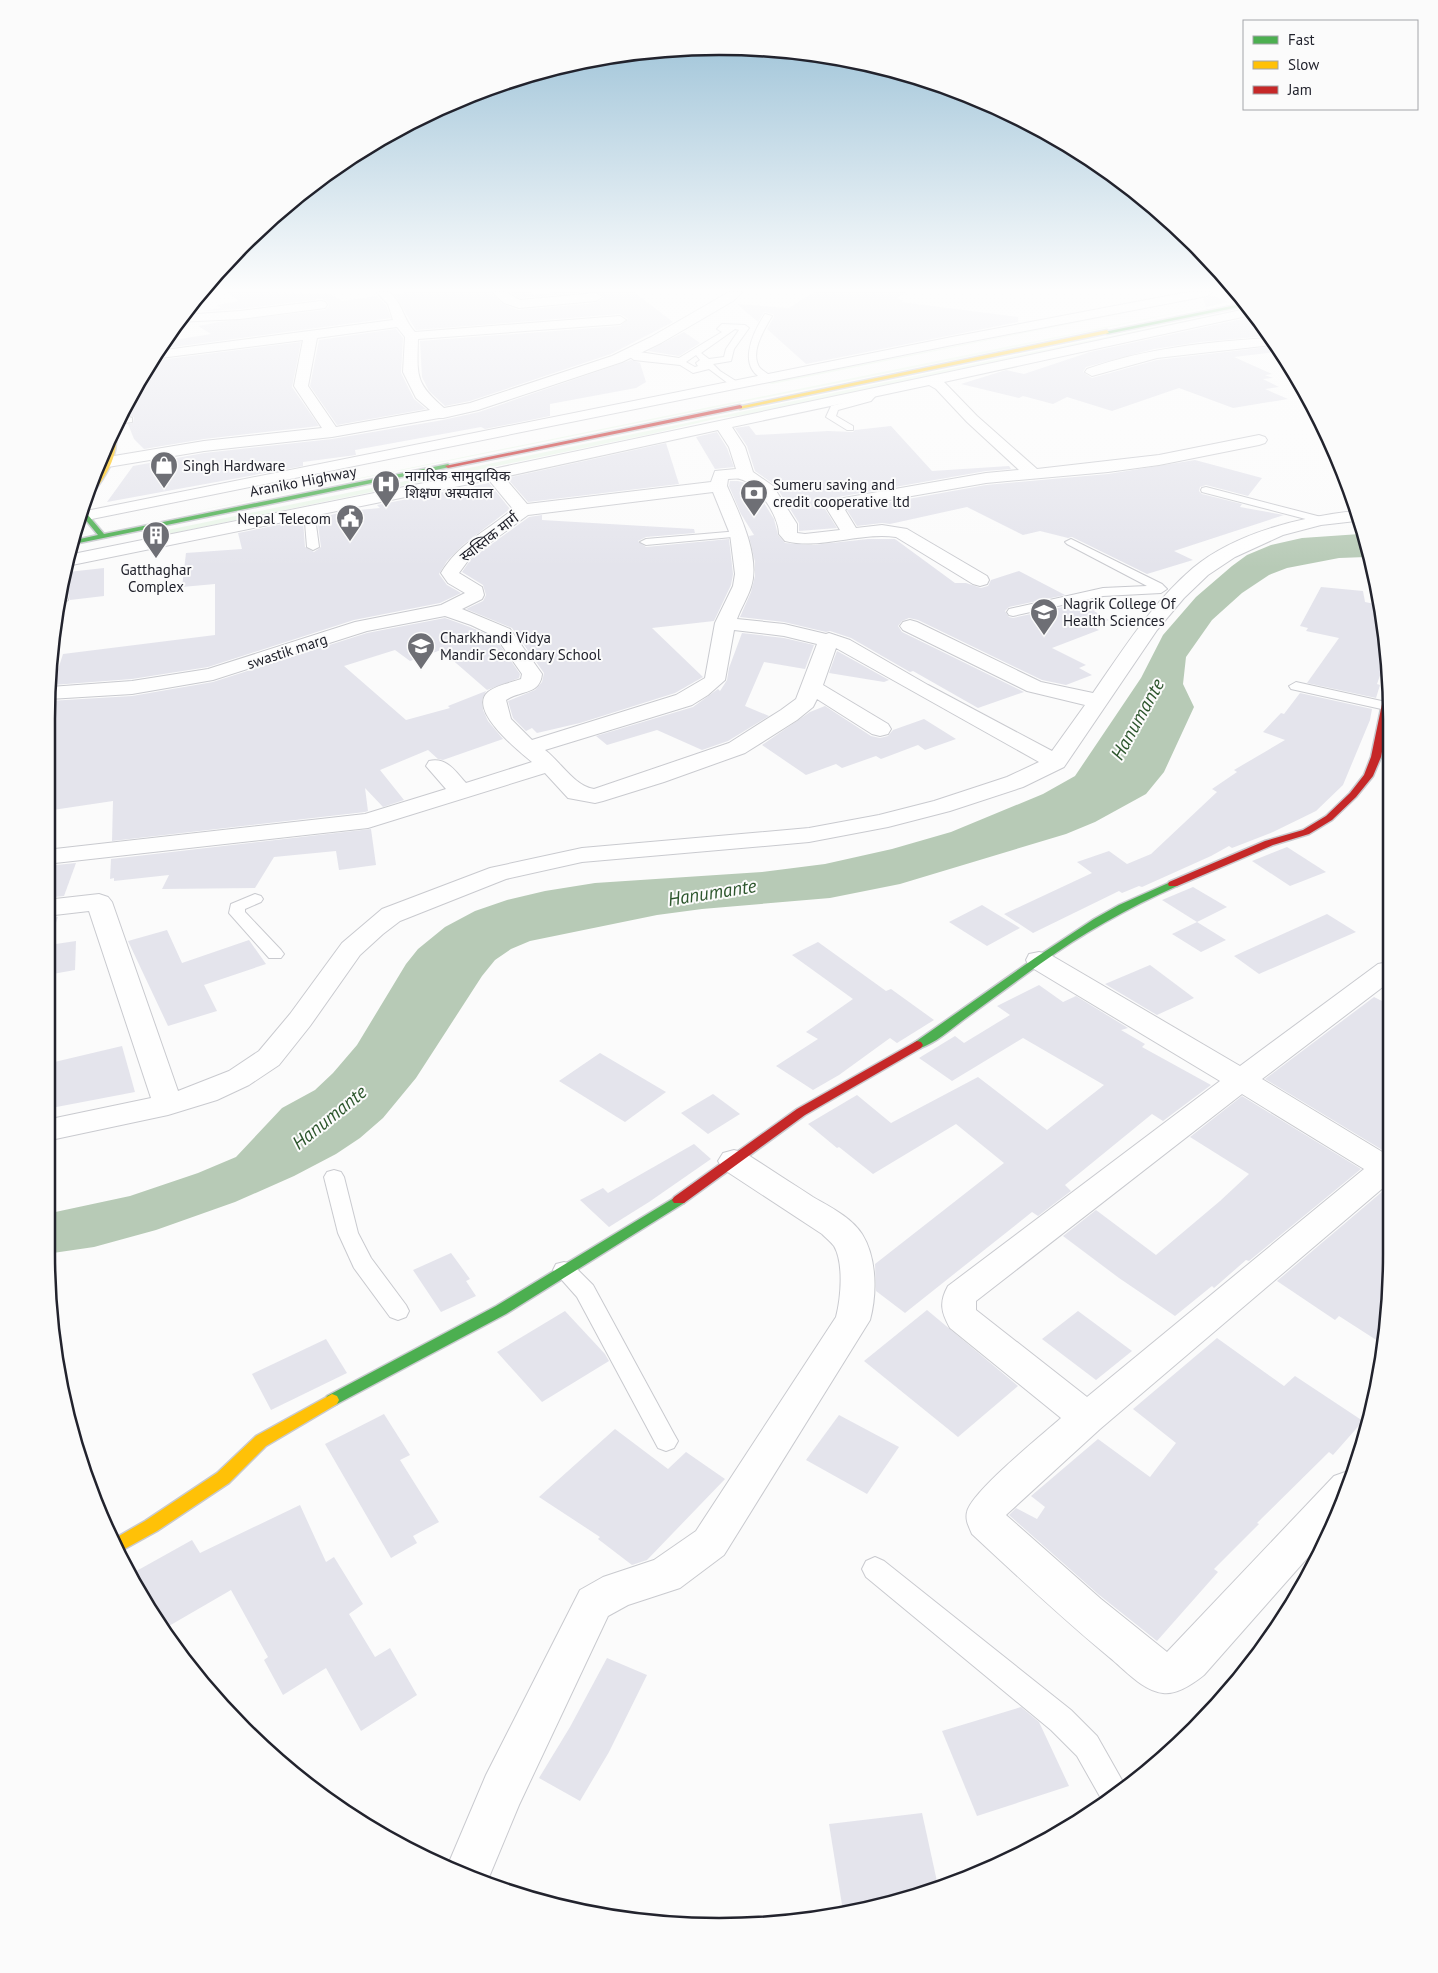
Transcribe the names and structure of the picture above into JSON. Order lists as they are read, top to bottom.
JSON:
{
  "streets": {
    "main road": ["Araniko Highway"],
    "street": ["स्वस्तिक मार्ग", "swastik marg"]
  },
  "crossings": [
    ["स्वस्तिक मार्ग", "swastik marg"]
  ],
  "water": ["Hanumante"],
  "places": {
    "shop": ["Singh Hardware"],
    "hospital": ["नागरिक सामुदायिक शिक्षण अस्पताल"],
    "bank": ["Sumeru saving and credit cooperative ltd"],
    "public building": ["Nepal Telecom"],
    "building": ["Gatthaghar Complex"],
    "school or university": ["Nagrik College Of Health Sciences", "Charkhandi Vidya Mandir Secondary School"]
  },
  "legend": ["Fast", "Slow", "Jam"]
}
